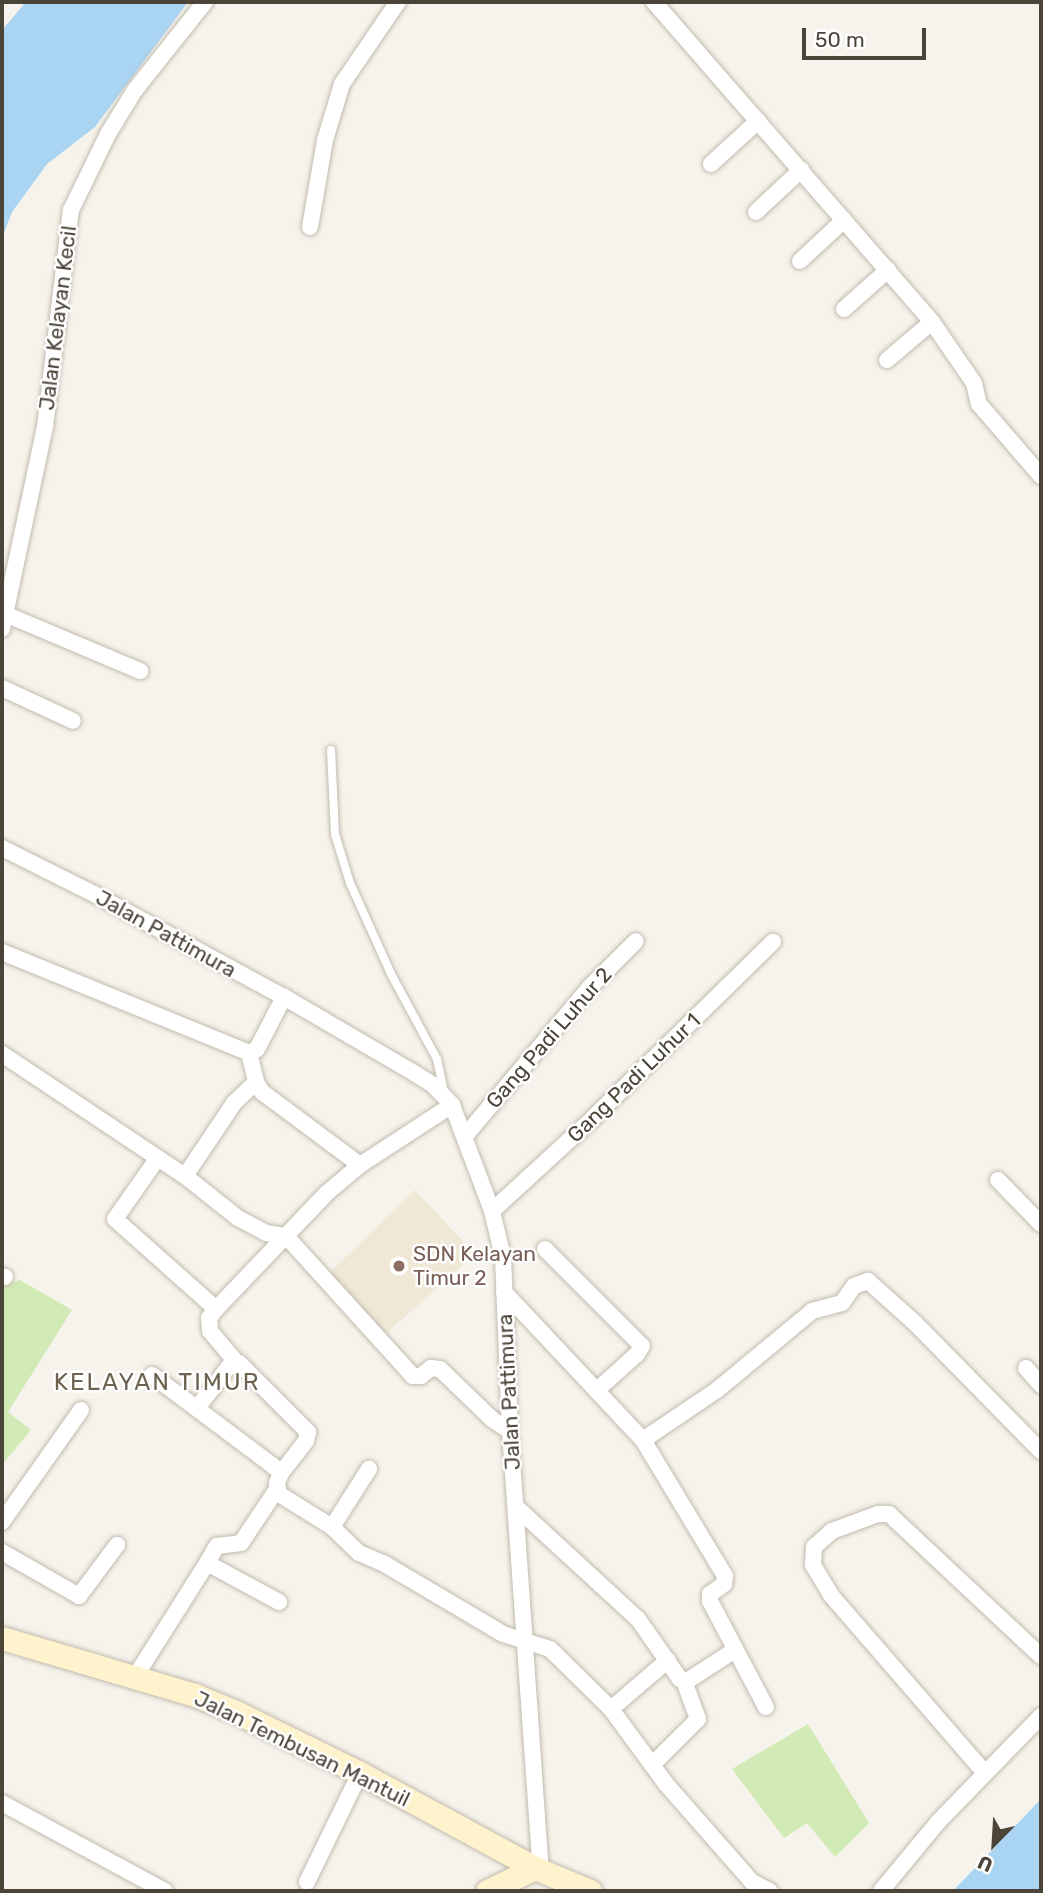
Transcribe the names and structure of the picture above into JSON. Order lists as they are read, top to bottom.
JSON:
{
  "streets": {
    "street": [
      "Jalan Kelayan Kecil",
      "Jalan Pattimura",
      "Gang Padi Luhur 2",
      "Gang Padi Luhur 1",
      "Jalan Tembusan Mantuil"
    ]
  },
  "crossings": [
    ["Jalan Pattimura", "Gang Padi Luhur 2"],
    ["Jalan Pattimura", "Gang Padi Luhur 1"],
    ["Jalan Pattimura", "Jalan Tembusan Mantuil"]
  ],
  "districts": ["KELAYAN TIMUR"],
  "places": ["SDN Kelayan Timur 2"],
  "scale_bar": "50 m",
  "north": "bottom left"
}
